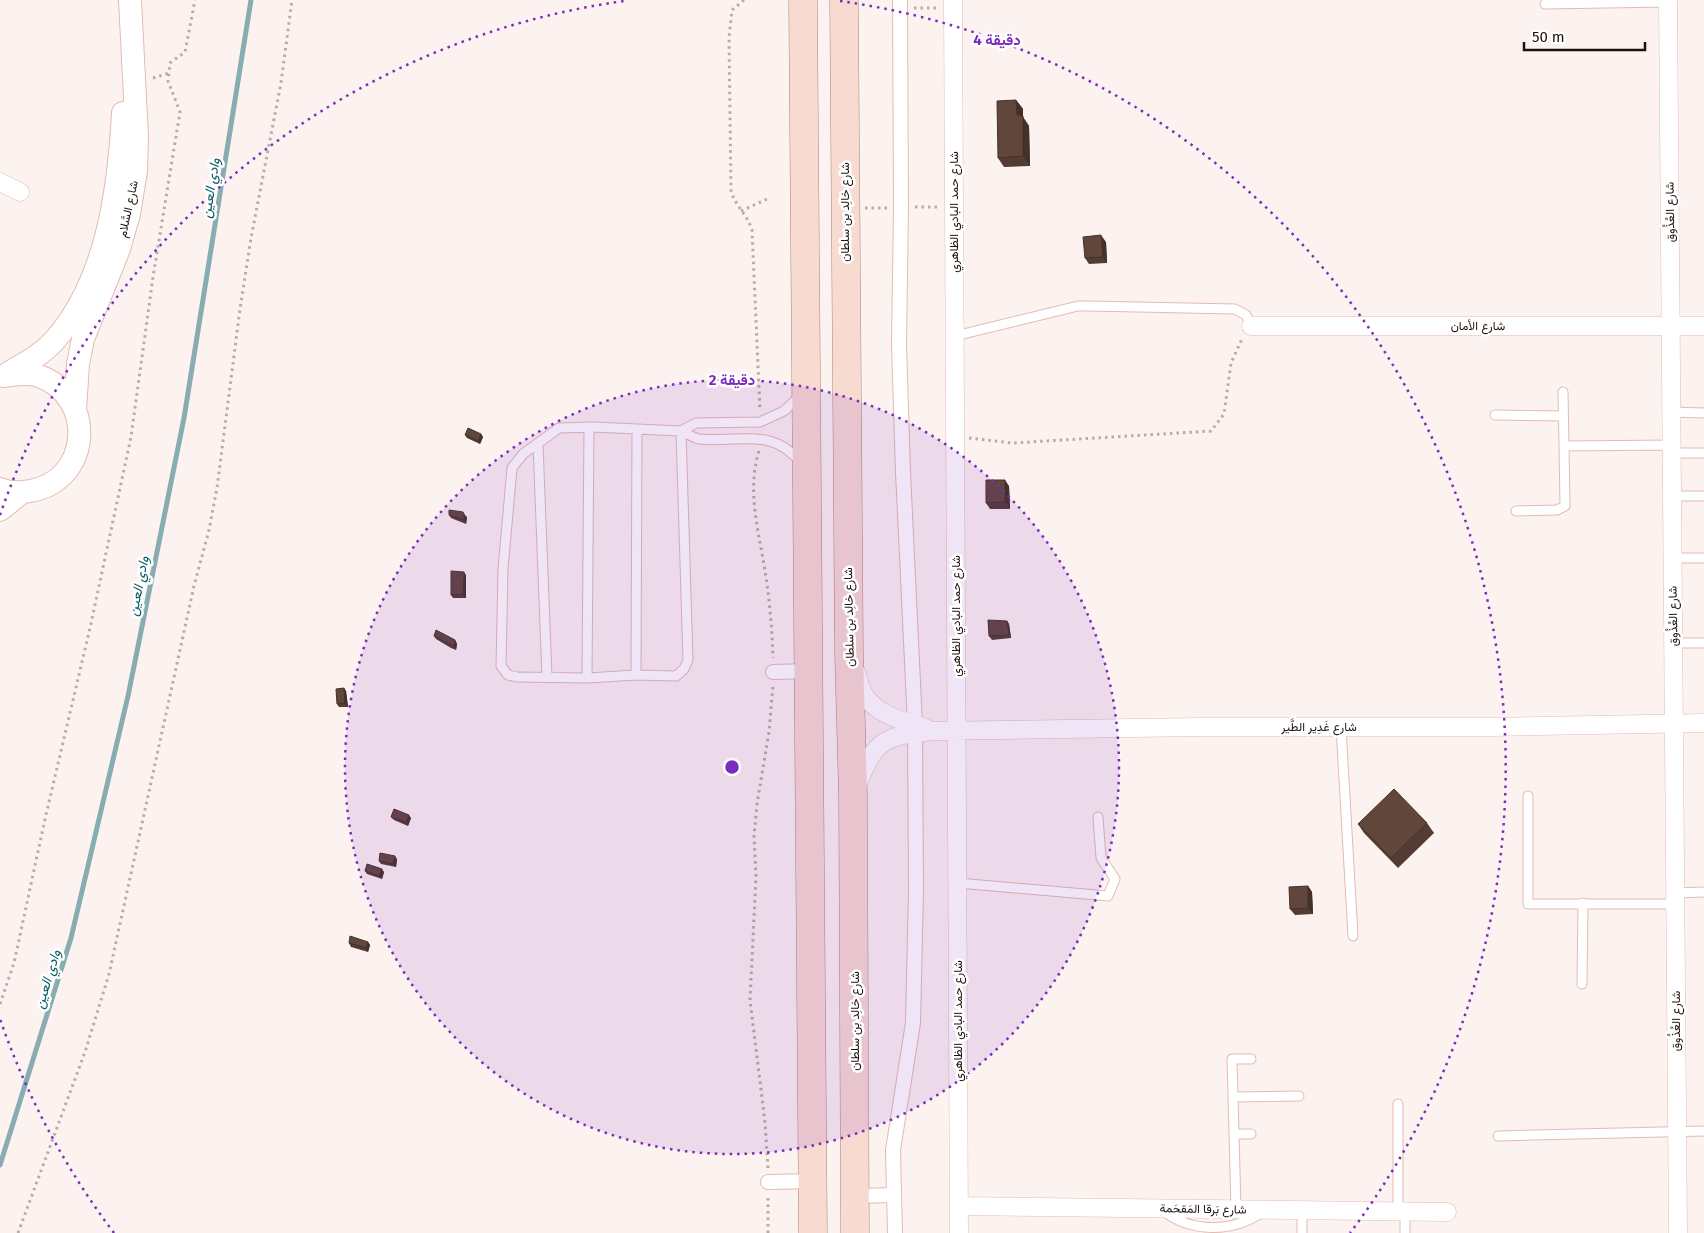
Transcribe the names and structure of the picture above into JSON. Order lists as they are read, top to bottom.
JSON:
{
  "streets": {
    "main road": ["شارع خالِد بن سلطان"],
    "street": [
      "شارع السَّلام",
      "شارع حمد البادي الظاهري",
      "شارع العُذُوق",
      "شارع الأمان",
      "شارع غَدِير الطَّير",
      "شارع بَرقا المَقحَمة"
    ]
  },
  "crossings": [
    ["شارع خالِد بن سلطان", "شارع غَدِير الطَّير"],
    ["شارع حمد البادي الظاهري", "شارع غَدِير الطَّير"],
    ["شارع حمد البادي الظاهري", "شارع بَرقا المَقحَمة"],
    ["شارع العُذُوق", "شارع الأمان"],
    ["شارع العُذُوق", "شارع غَدِير الطَّير"]
  ],
  "water": ["وادي العين"],
  "scale_bar": "50 m",
  "rings": ["4 دقيقة", "2 دقيقة"]
}
